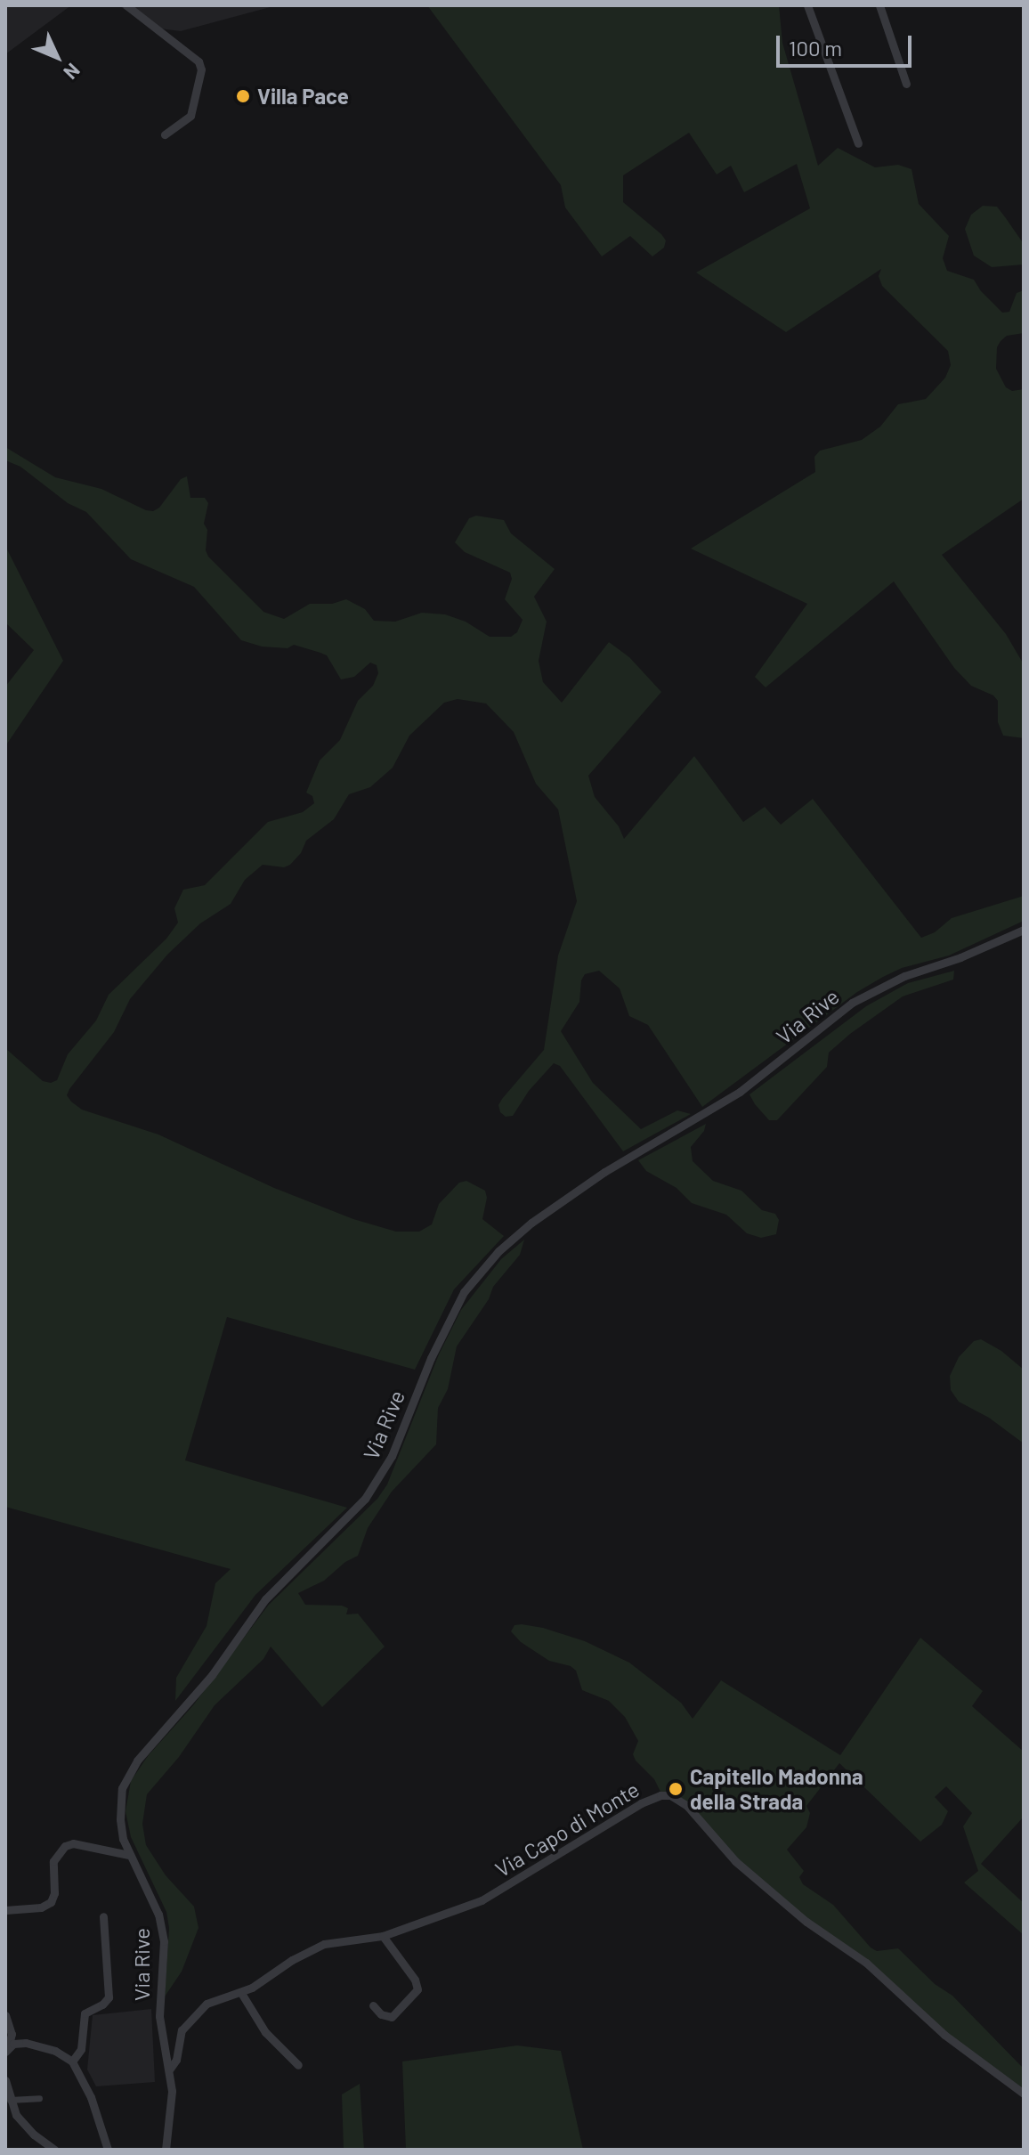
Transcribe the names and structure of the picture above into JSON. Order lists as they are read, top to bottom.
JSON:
{
  "streets": {
    "street": ["Via Rive", "Via Capo di Monte"]
  },
  "crossings": [
    ["Via Rive", "Via Capo di Monte"]
  ],
  "places": ["Villa Pace", "Capitello Madonna della Strada"],
  "scale_bar": "100 m",
  "north": "bottom right"
}
